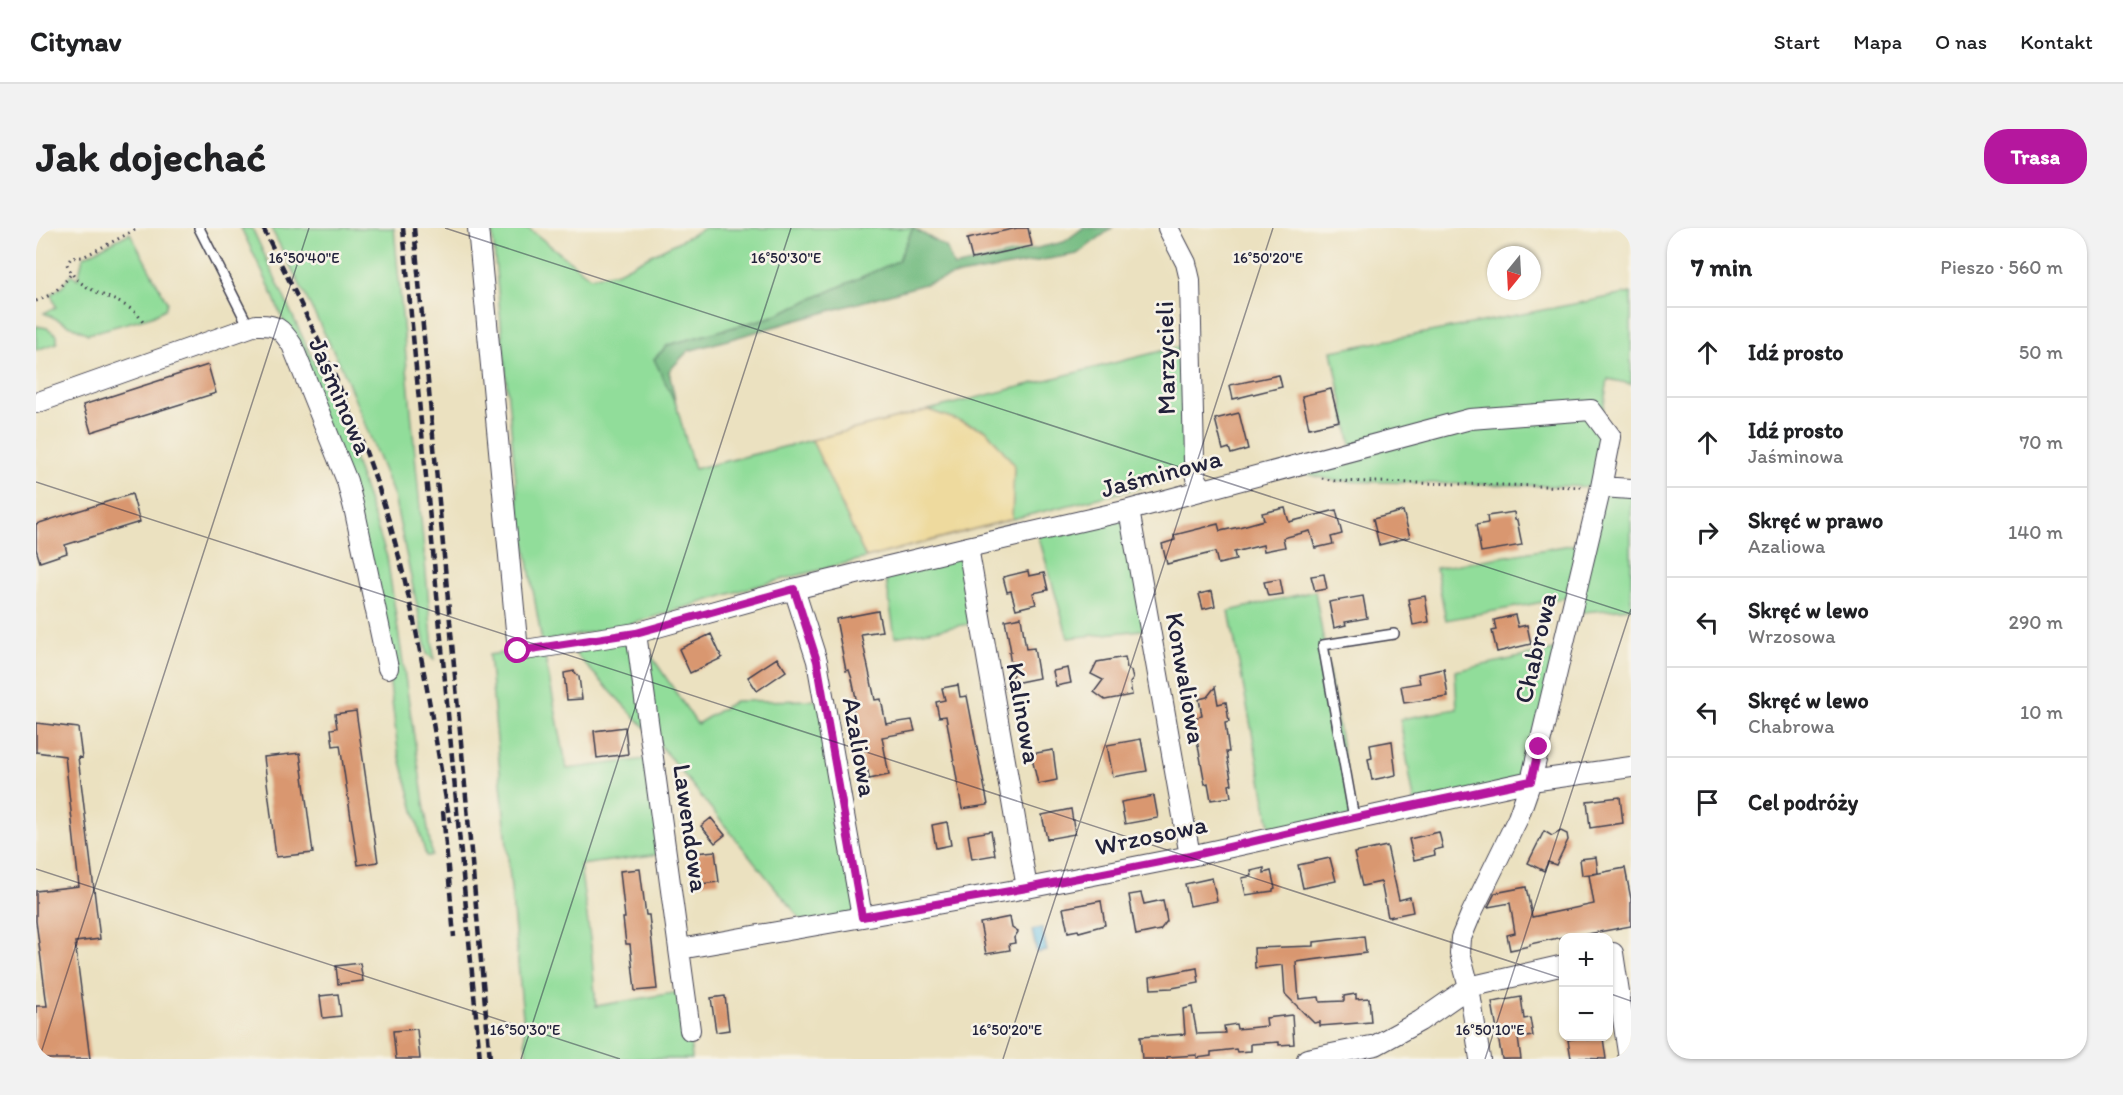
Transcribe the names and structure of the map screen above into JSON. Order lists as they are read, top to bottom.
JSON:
{
  "streets": {
    "street": [
      "Marzycieli",
      "Jaśminowa",
      "Chabrowa",
      "Konwaliowa",
      "Kalinowa",
      "Azaliowa",
      "Lawendowa",
      "Wrzosowa"
    ]
  },
  "crossings": [
    ["Marzycieli", "Jaśminowa"],
    ["Jaśminowa", "Chabrowa"],
    ["Jaśminowa", "Konwaliowa"],
    ["Jaśminowa", "Kalinowa"],
    ["Jaśminowa", "Azaliowa"],
    ["Jaśminowa", "Lawendowa"],
    ["Chabrowa", "Wrzosowa"],
    ["Konwaliowa", "Wrzosowa"],
    ["Kalinowa", "Wrzosowa"],
    ["Azaliowa", "Wrzosowa"],
    ["Lawendowa", "Wrzosowa"]
  ],
  "north": "bottom",
  "page": {
    "header": "Citynav",
    "nav": [
      "Start",
      "Mapa",
      "O nas",
      "Kontakt"
    ],
    "buttons": "Trasa",
    "title": "Jak dojechać",
    "heading": ["7 min", "Pieszo · 560 m"],
    "list": [
      ["Idź prosto", "50 m"],
      ["Idź prosto", "Jaśminowa", "70 m"],
      ["Skręć w prawo", "Azaliowa", "140 m"],
      ["Skręć w lewo", "Wrzosowa", "290 m"],
      ["Skręć w lewo", "Chabrowa", "10 m"],
      "Cel podróży"
    ],
    "map_buttons": ["+", "−"]
  },
  "coordinates": [
    "16°50'40\"E",
    "16°50'30\"E",
    "16°50'20\"E",
    "16°50'10\"E"
  ]
}
